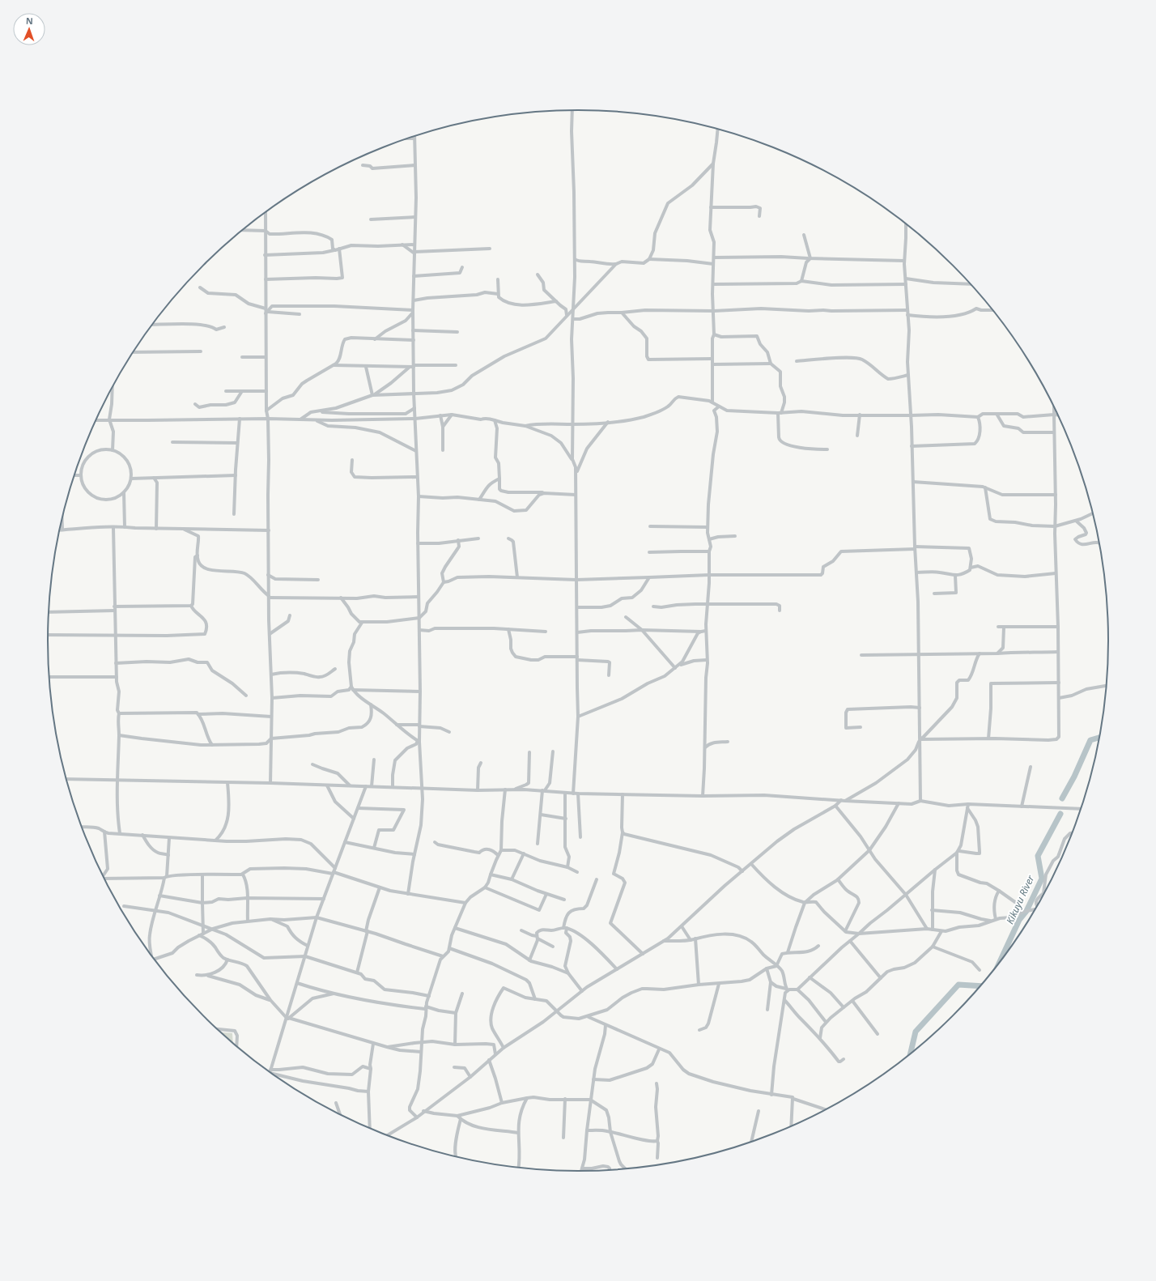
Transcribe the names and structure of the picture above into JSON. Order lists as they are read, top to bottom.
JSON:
{
  "water": ["Kikuyu River"],
  "north": "top"
}
